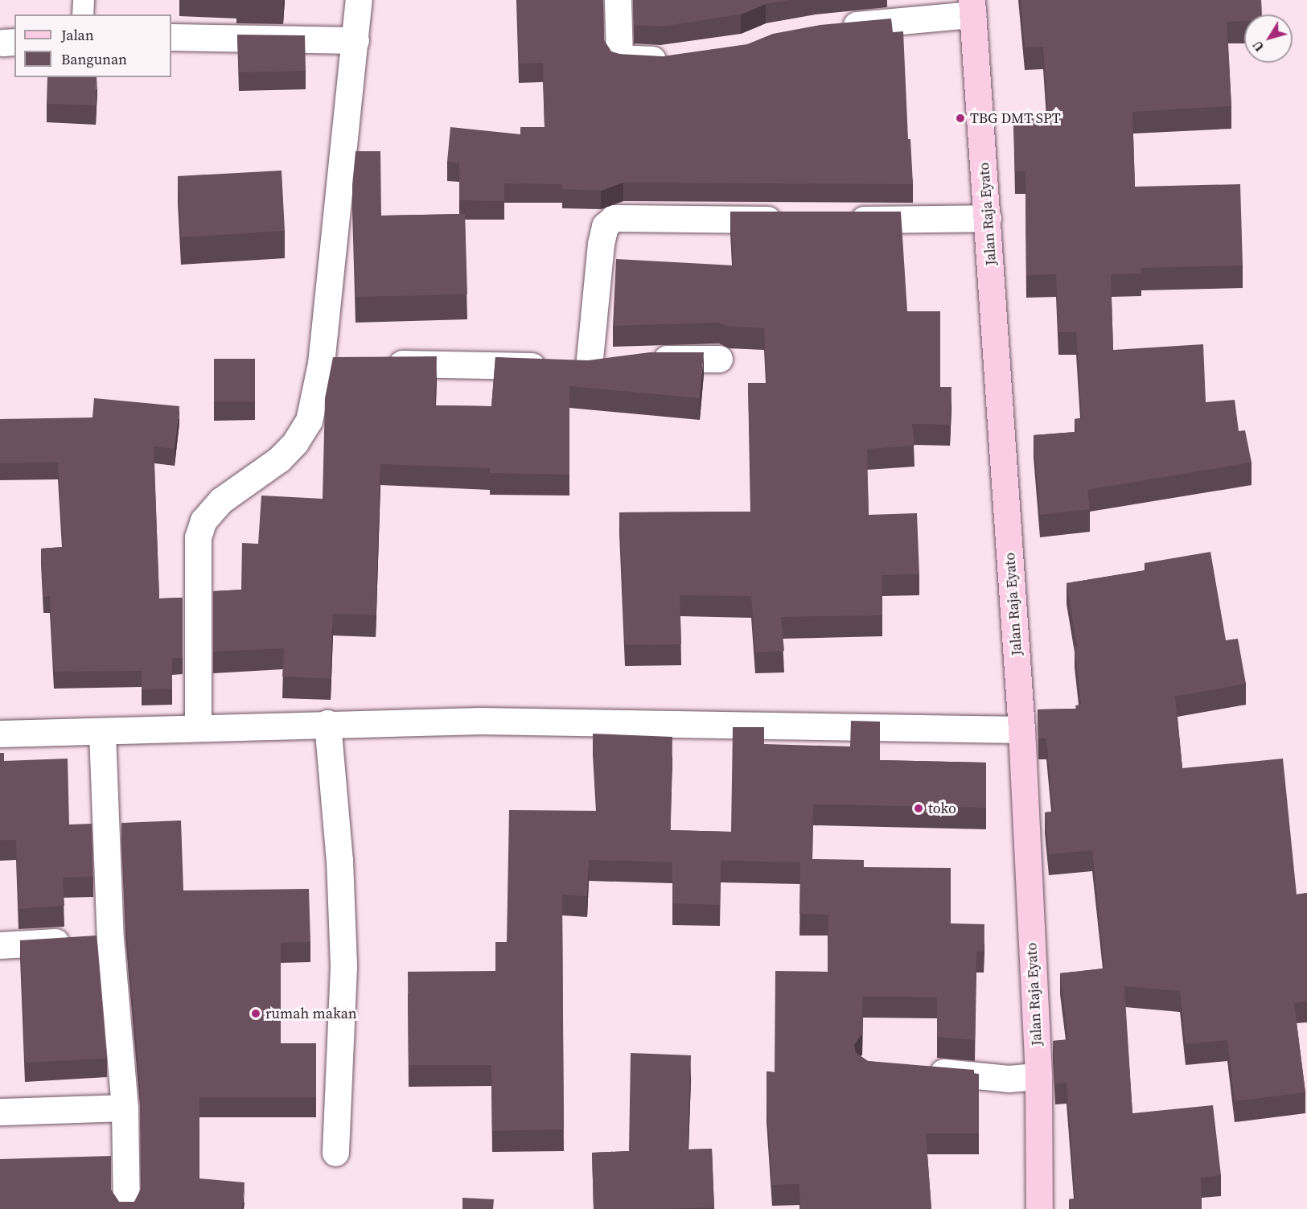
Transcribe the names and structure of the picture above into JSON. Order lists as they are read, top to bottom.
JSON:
{
  "streets": {
    "main road": ["Jalan Raja Eyato"]
  },
  "places": ["TBG DMT SPT", "toko", "rumah makan"],
  "legend": ["Jalan", "Bangunan"],
  "north": "bottom left"
}
